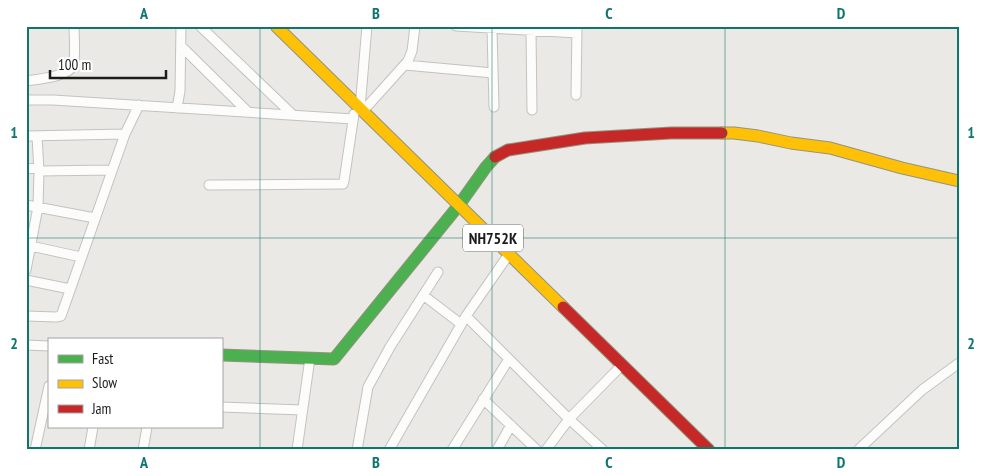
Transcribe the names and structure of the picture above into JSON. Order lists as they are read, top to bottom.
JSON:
{
  "streets": {
    "main road": ["NH752K"]
  },
  "legend": ["Fast", "Slow", "Jam"],
  "scale_bar": "100 m",
  "grid": {
    "columns": [
      "A",
      "B",
      "C",
      "D"
    ],
    "rows": ["1", "2"]
  }
}
